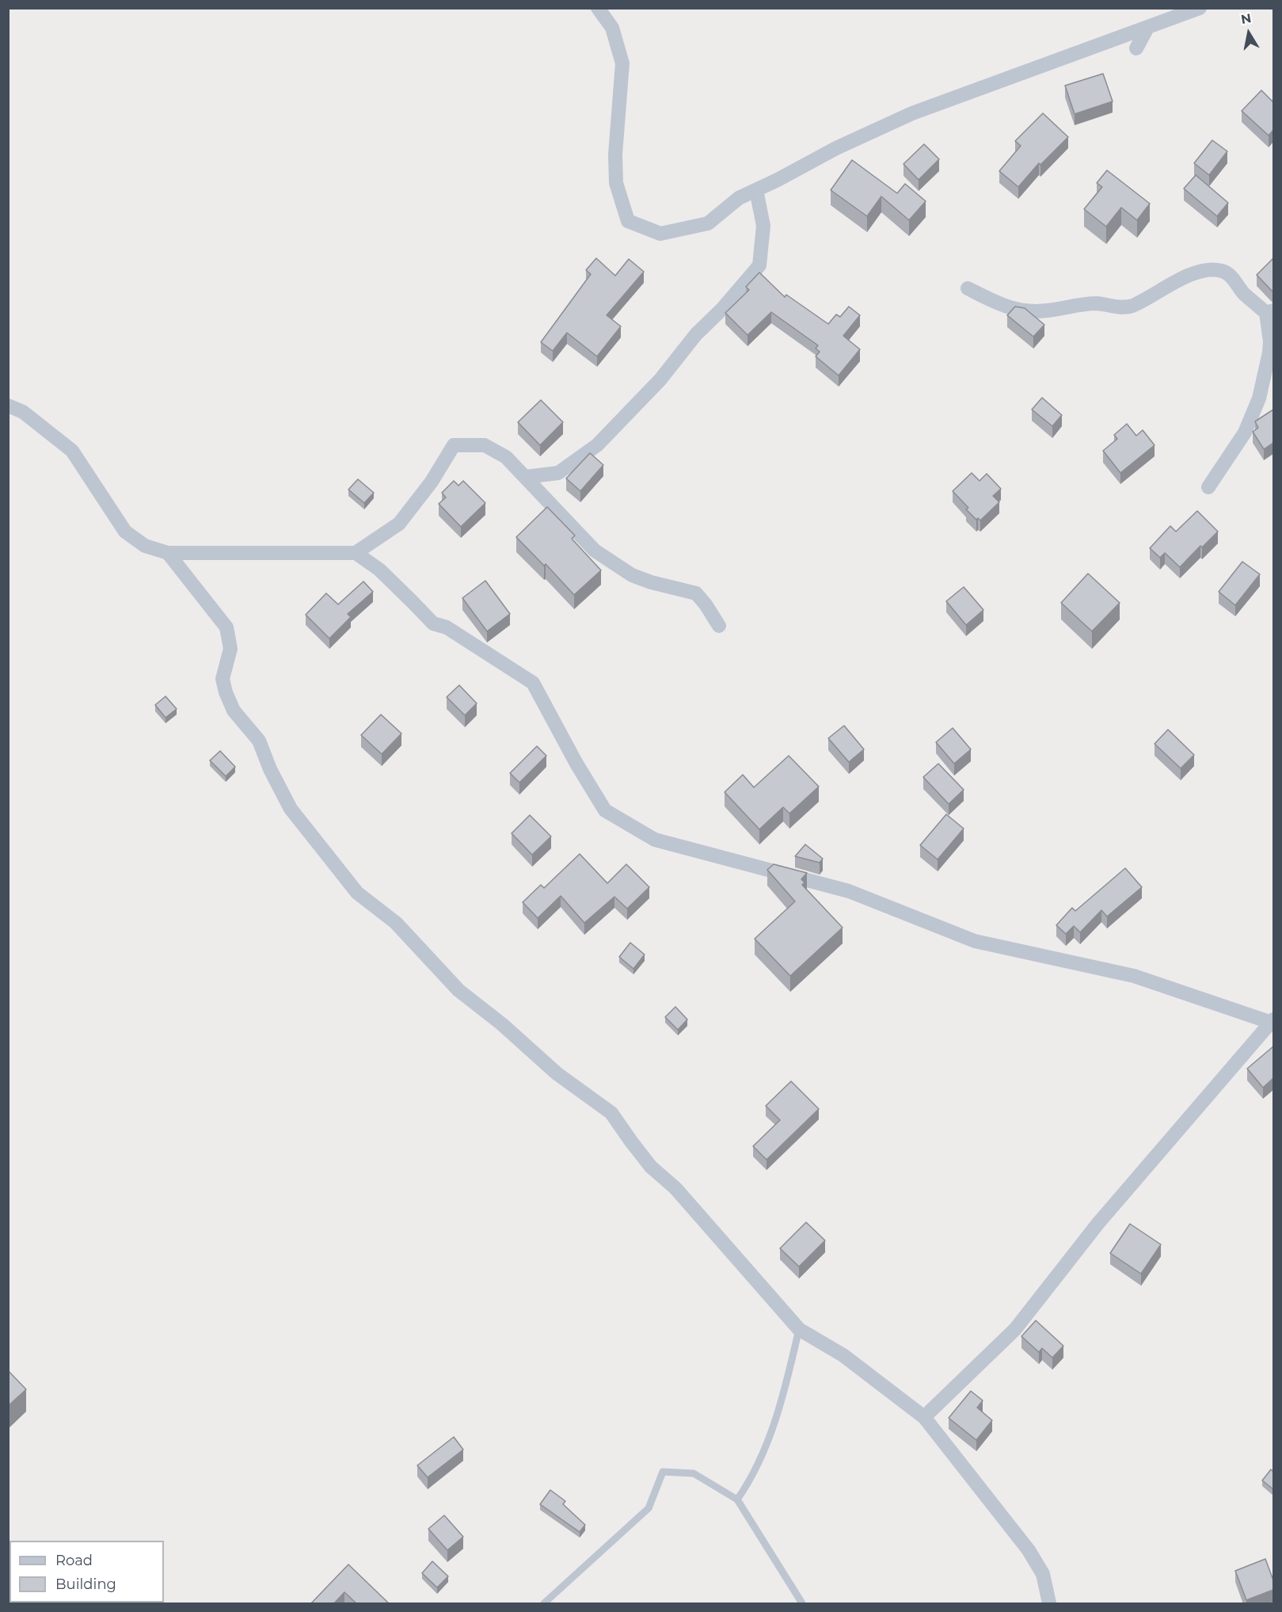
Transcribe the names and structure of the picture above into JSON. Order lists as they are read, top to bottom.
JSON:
{
  "legend": ["Road", "Building"],
  "north": "top"
}
